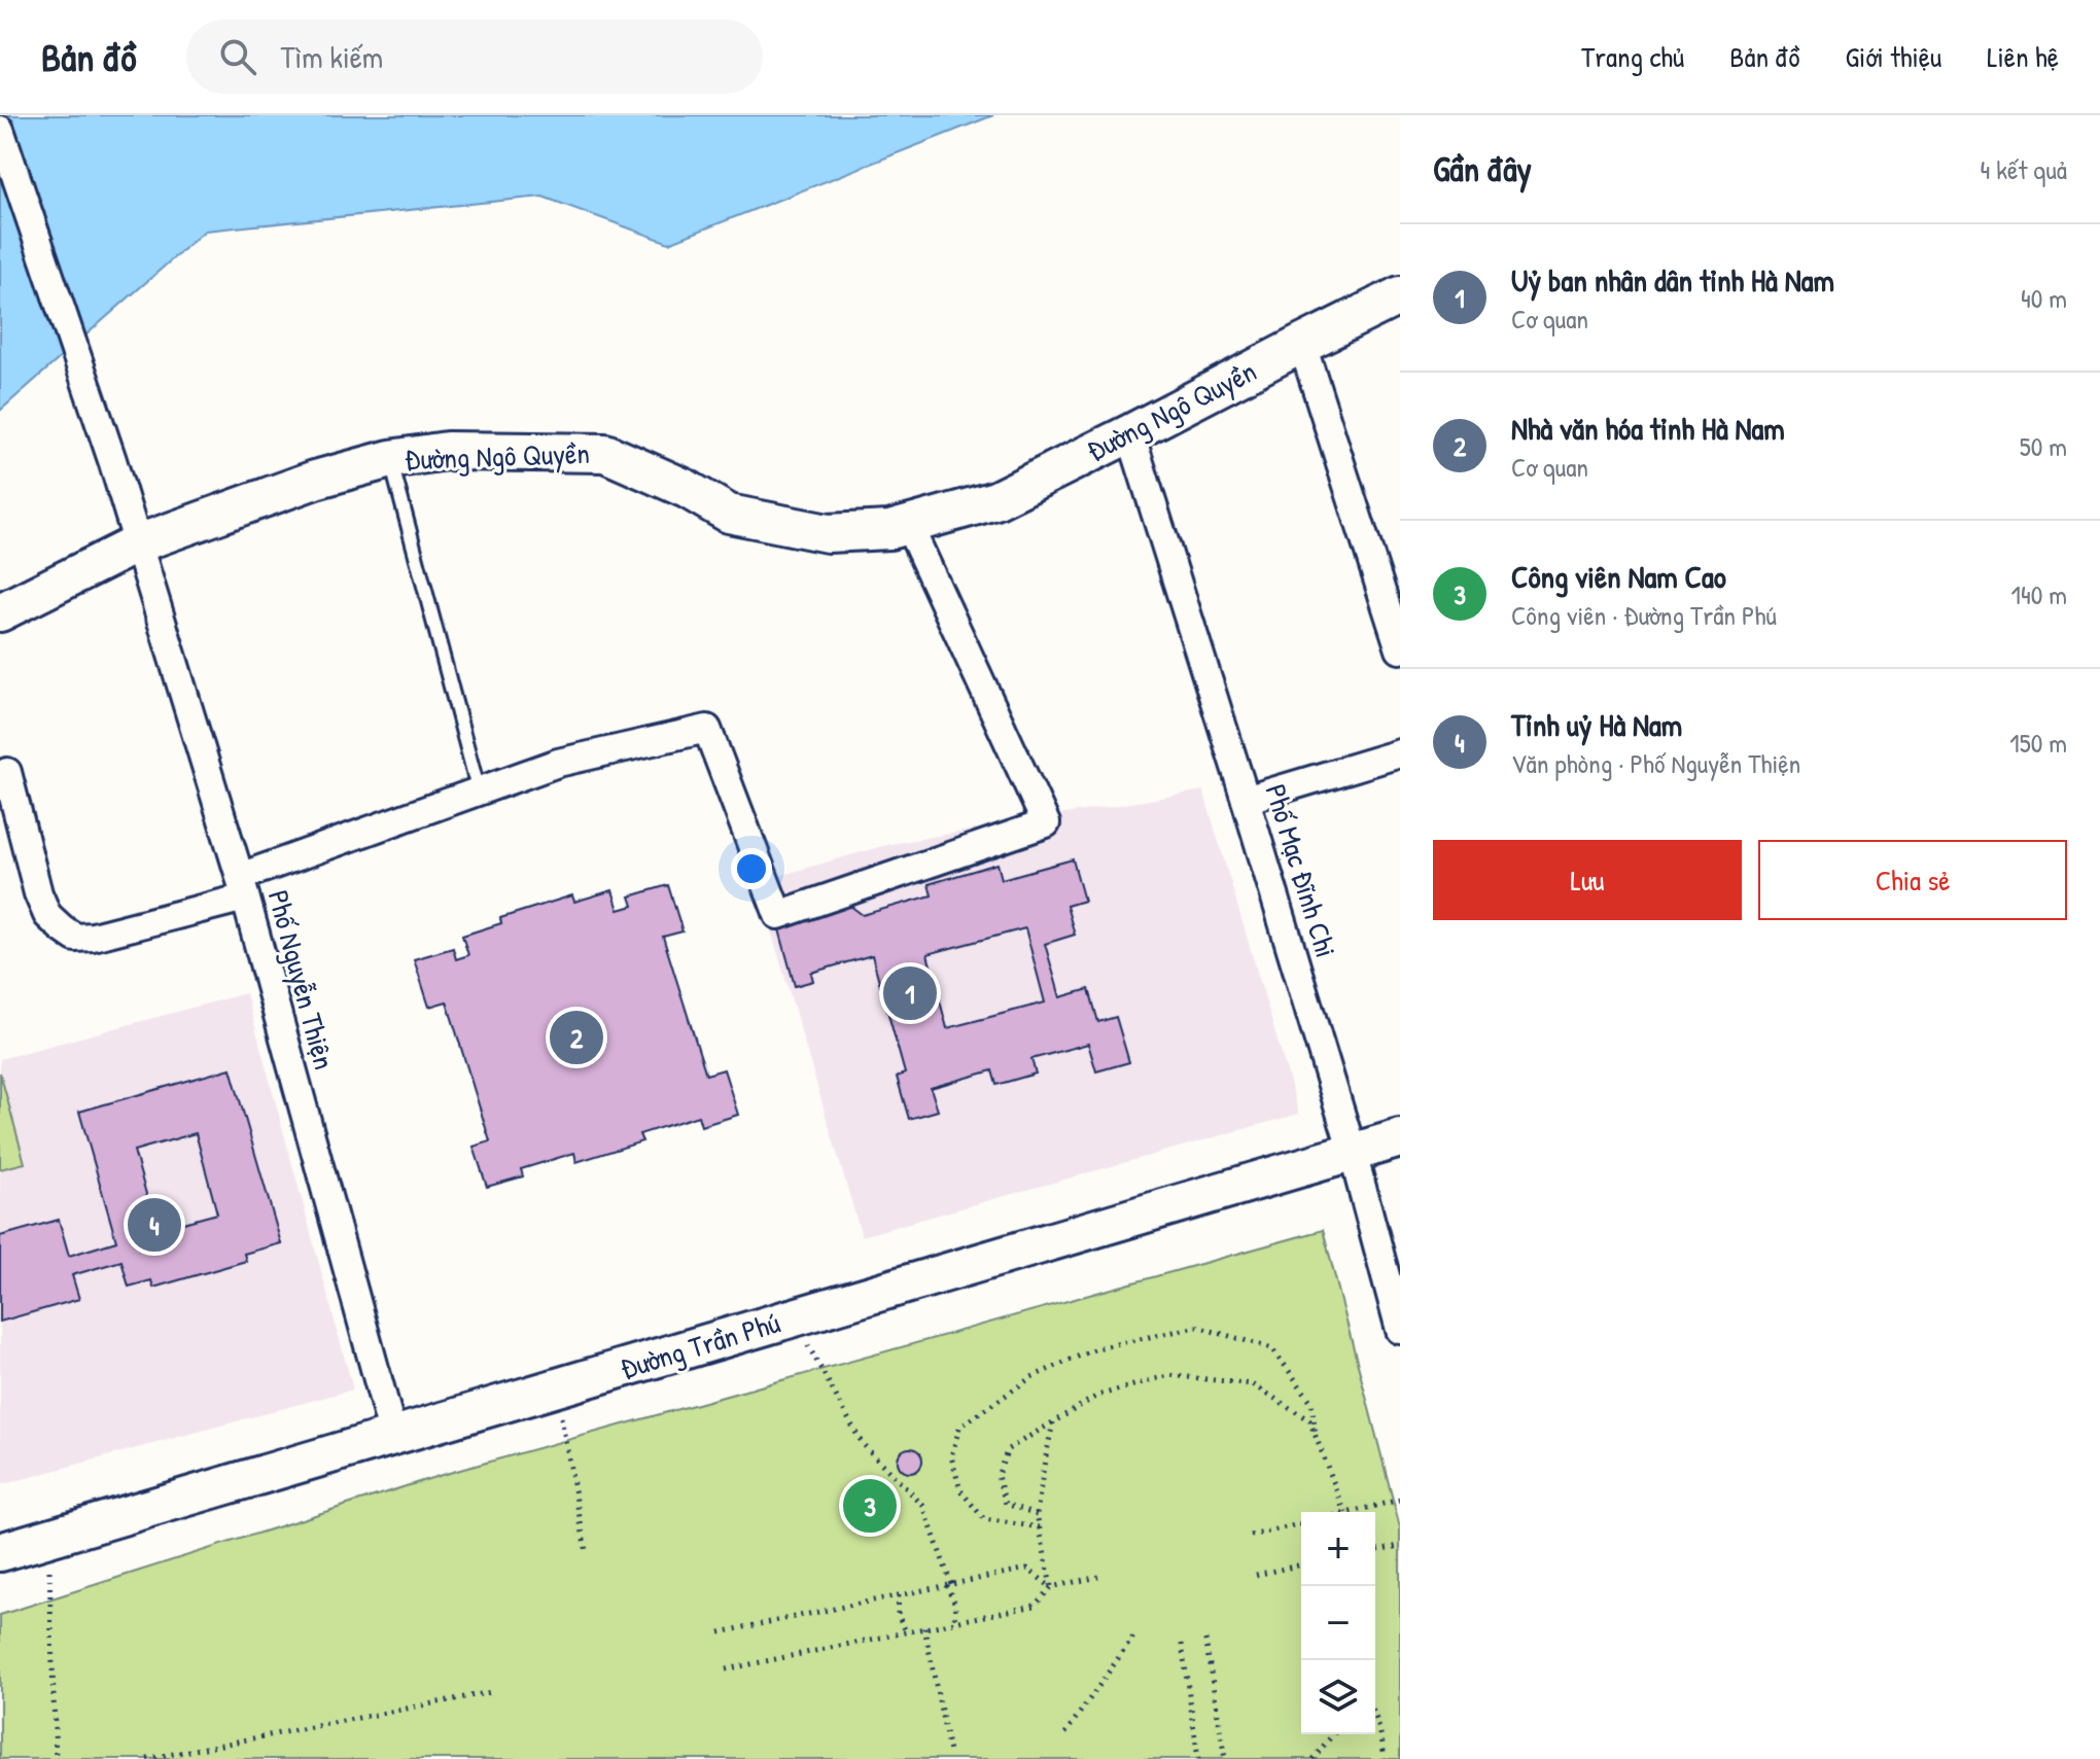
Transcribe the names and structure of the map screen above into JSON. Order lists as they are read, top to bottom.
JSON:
{
  "streets": {
    "street": [
      "Đường Ngô Quyền",
      "Phố Mạc Đĩnh Chi",
      "Phố Nguyễn Thiện",
      "Đường Trần Phú"
    ]
  },
  "crossings": [
    ["Đường Ngô Quyền", "Phố Mạc Đĩnh Chi"],
    ["Đường Ngô Quyền", "Phố Nguyễn Thiện"],
    ["Phố Mạc Đĩnh Chi", "Đường Trần Phú"],
    ["Phố Nguyễn Thiện", "Đường Trần Phú"]
  ],
  "page": {
    "header": "Bản đồ",
    "search": "Tìm kiếm",
    "nav": [
      "Trang chủ",
      "Bản đồ",
      "Giới thiệu",
      "Liên hệ"
    ],
    "heading": ["Gần đây", "4 kết quả"],
    "list": [
      {
        "mark": "1",
        "name": "Uỷ ban nhân dân tỉnh Hà Nam",
        "note": "Cơ quan",
        "value": "40 m"
      },
      {
        "mark": "2",
        "name": "Nhà văn hóa tỉnh Hà Nam",
        "note": "Cơ quan",
        "value": "50 m"
      },
      {
        "mark": "3",
        "name": "Công viên Nam Cao",
        "note": "Công viên · Đường Trần Phú",
        "value": "140 m"
      },
      {
        "mark": "4",
        "name": "Tỉnh uỷ Hà Nam",
        "note": "Văn phòng · Phố Nguyễn Thiện",
        "value": "150 m"
      }
    ],
    "buttons": ["Lưu", "Chia sẻ"],
    "pins": [
      "1",
      "2",
      "4",
      "3"
    ],
    "map_buttons": ["+", "−"]
  }
}
